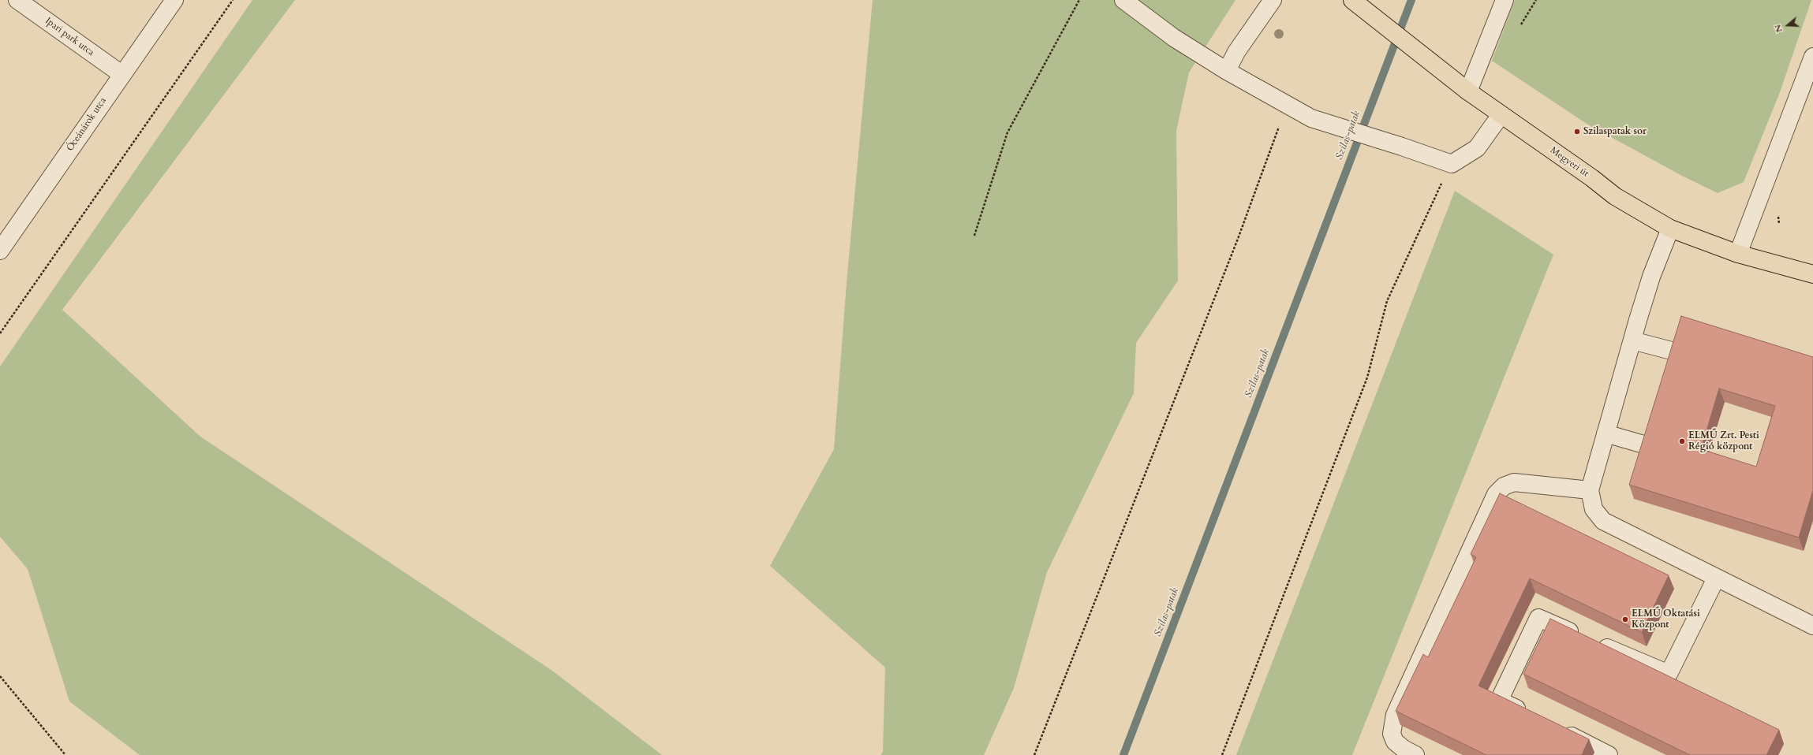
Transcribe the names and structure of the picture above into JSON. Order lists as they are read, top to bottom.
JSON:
{
  "streets": {
    "main road": ["Megyeri út"],
    "street": ["Ipari park utca", "Óceánárok utca"]
  },
  "crossings": [
    ["Ipari park utca", "Óceánárok utca"]
  ],
  "water": ["Szilas-patak"],
  "places": ["Szilaspatak sor", "ELMŰ Zrt. Pesti Régió központ", "ELMŰ Oktatási Központ"],
  "north": "left"
}
